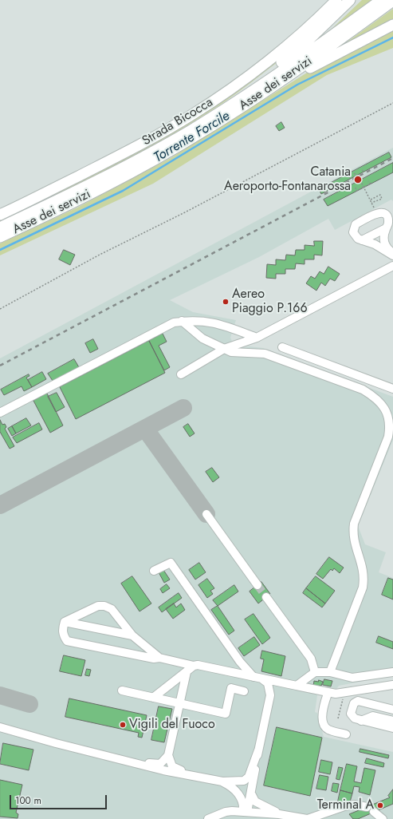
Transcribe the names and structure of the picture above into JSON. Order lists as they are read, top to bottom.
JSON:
{
  "streets": {
    "main road": ["Asse dei servizi", "Strada Bicocca"]
  },
  "water": ["Torrente Forcile"],
  "places": [
    "Catania Aeroporto-Fontanarossa",
    "Aereo Piaggio P.166",
    "Vigili del Fuoco",
    "Terminal A"
  ],
  "scale_bar": "100 m"
}
